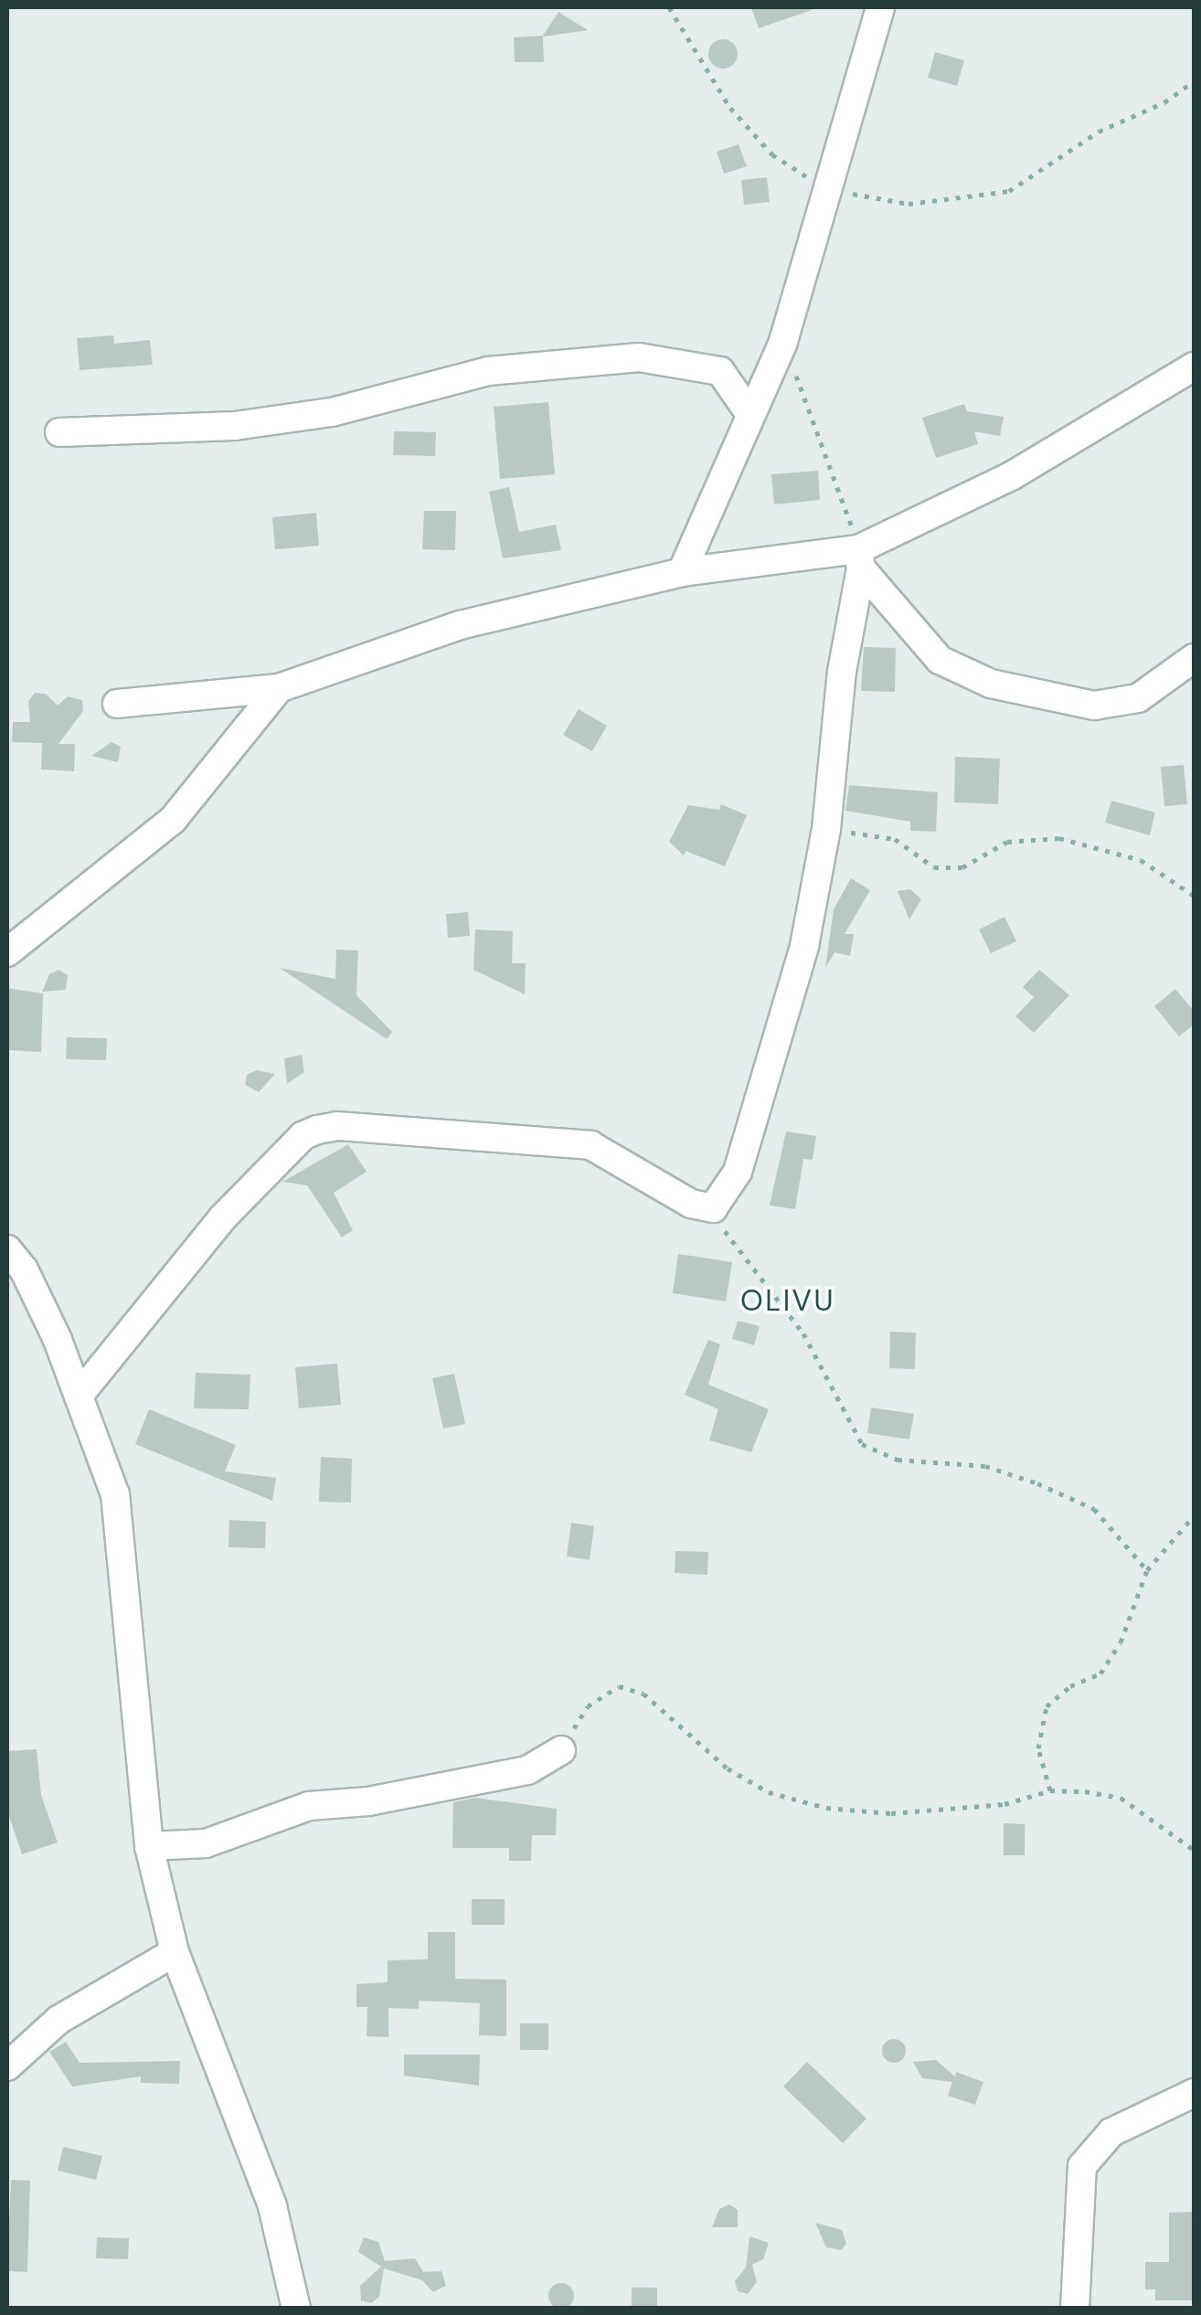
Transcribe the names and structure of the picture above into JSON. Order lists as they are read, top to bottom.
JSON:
{
  "districts": ["OLIVU"]
}
